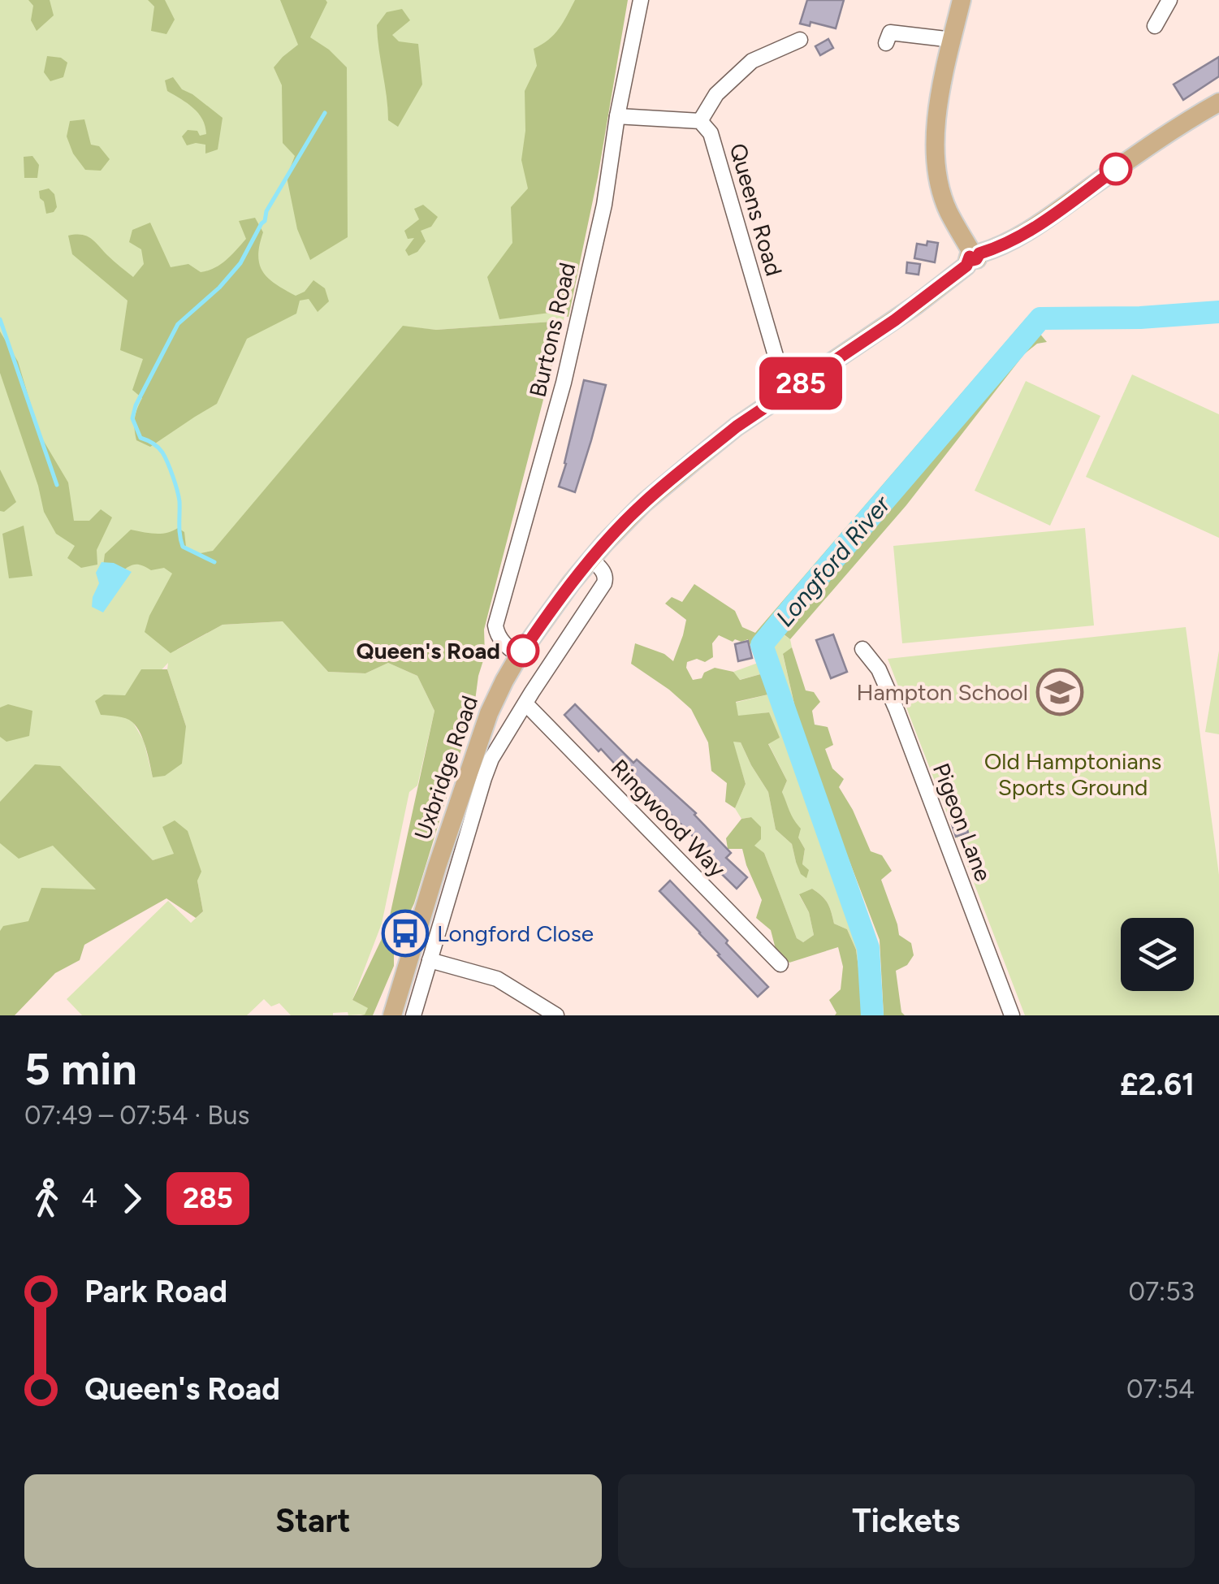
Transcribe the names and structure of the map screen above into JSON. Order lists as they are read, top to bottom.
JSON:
{
  "streets": {
    "main road": ["Uxbridge Road"],
    "street": [
      "Queens Road",
      "Burtons Road",
      "Ringwood Way",
      "Pigeon Lane"
    ]
  },
  "crossings": [
    ["Queens Road", "Uxbridge Road"],
    ["Burtons Road", "Uxbridge Road"],
    ["Uxbridge Road", "Ringwood Way"]
  ],
  "water": ["Longford River"],
  "parks": ["Old Hamptonians Sports Ground"],
  "places": {
    "other": ["Queen's Road"],
    "school or university": ["Hampton School"],
    "bus stop": ["Longford Close"]
  },
  "lines": ["bus line 285"],
  "page": {
    "on_map": "285",
    "heading": ["5 min", "07:49 – 07:54 · Bus", "£2.61"],
    "legs": ["4", "285"],
    "list": [
      {
        "name": "Park Road",
        "value": "07:53"
      },
      {
        "name": "Queen's Road",
        "value": "07:54"
      }
    ],
    "buttons": ["Start", "Tickets"]
  }
}
